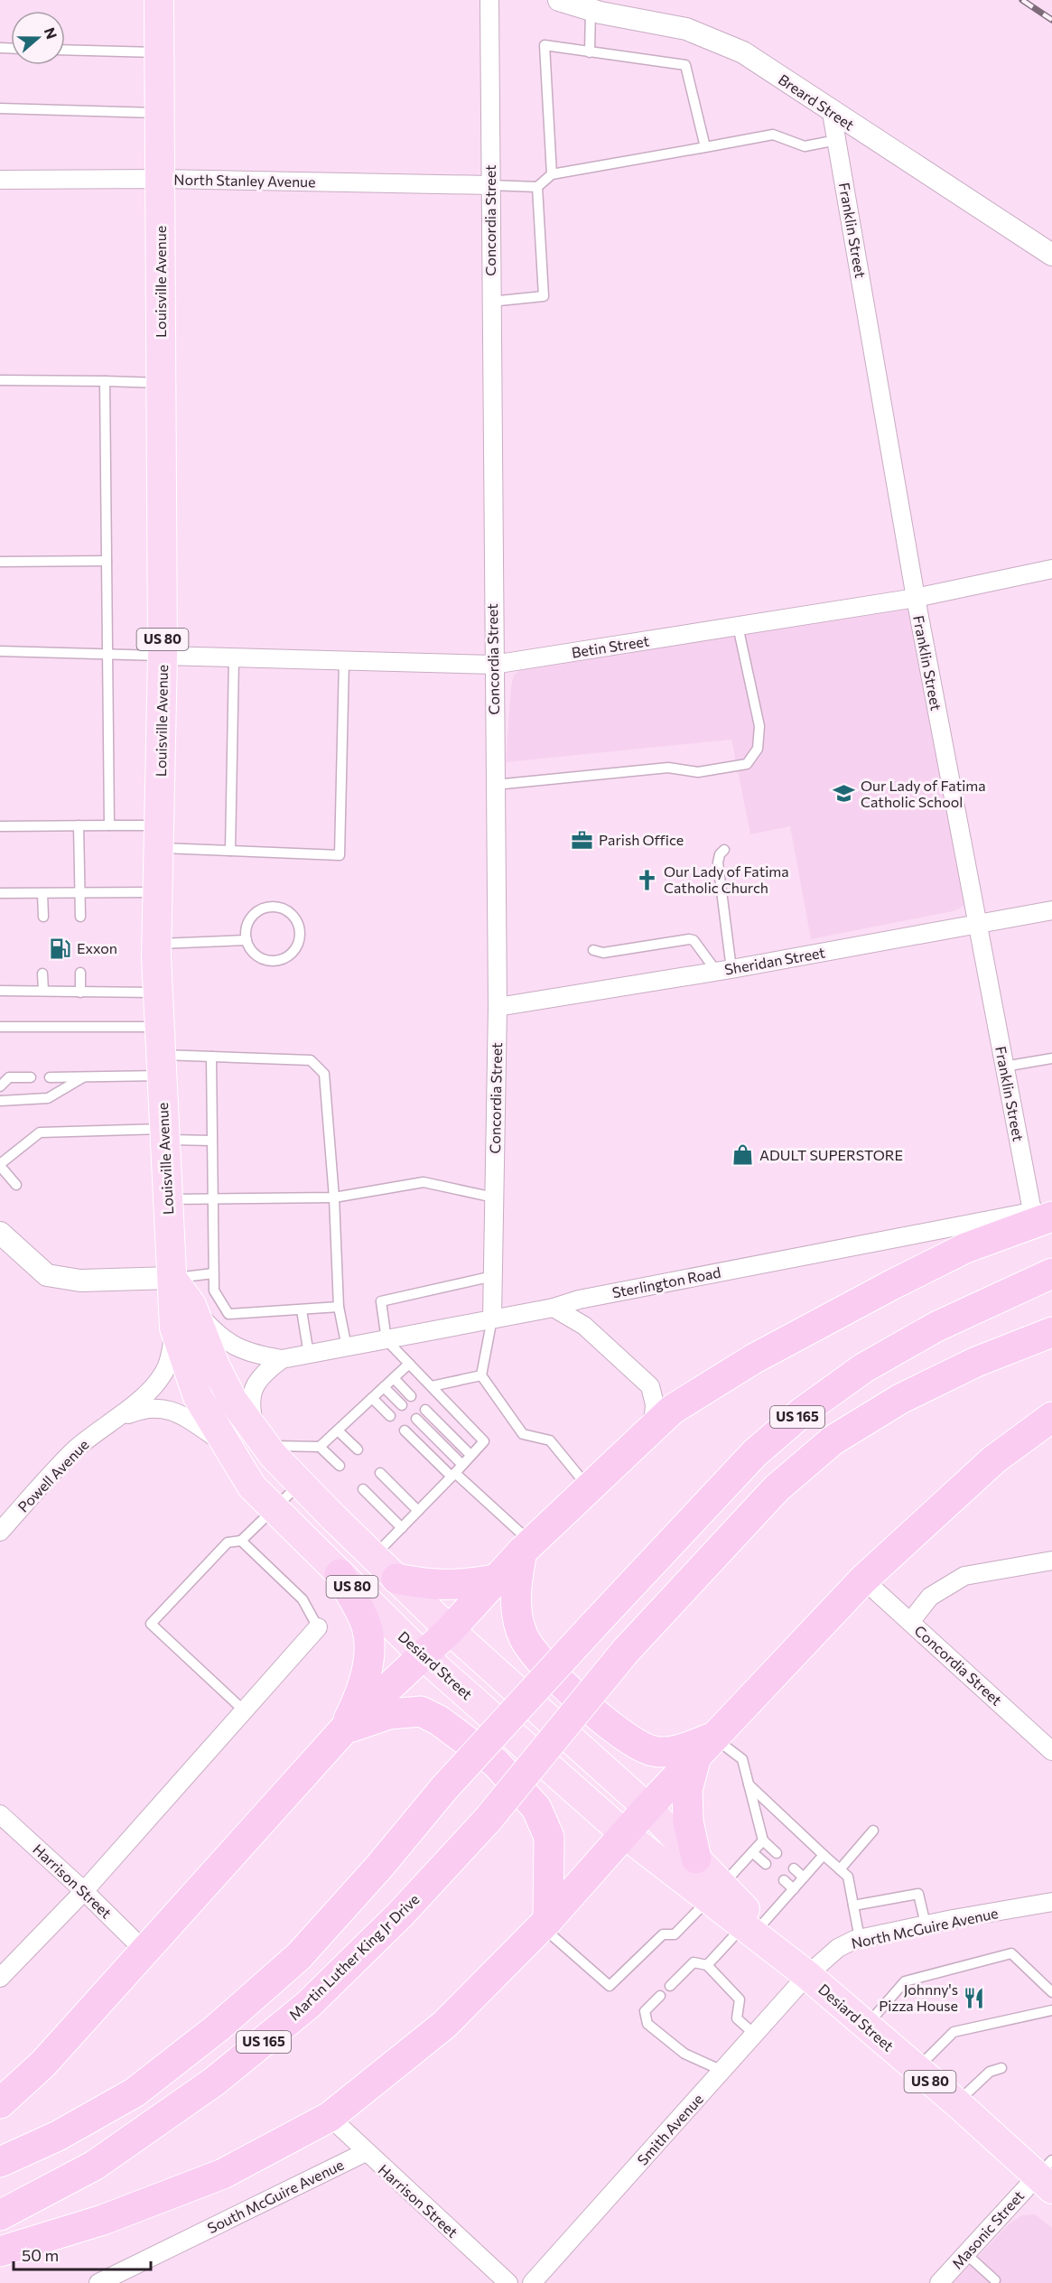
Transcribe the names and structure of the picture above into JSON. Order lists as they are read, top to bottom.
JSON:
{
  "streets": {
    "highway": ["US 165", "Martin Luther King Jr Drive"],
    "main road": ["Louisville Avenue", "US 80", "Desiard Street"],
    "street": [
      "Breard Street",
      "North Stanley Avenue",
      "Concordia Street",
      "Franklin Street",
      "Betin Street",
      "Sheridan Street",
      "Sterlington Road",
      "Powell Avenue",
      "Harrison Street",
      "North McGuire Avenue",
      "Smith Avenue",
      "South McGuire Avenue",
      "Masonic Street"
    ]
  },
  "crossings": [
    ["Breard Street", "Franklin Street"],
    ["North Stanley Avenue", "Concordia Street"],
    ["North Stanley Avenue", "Louisville Avenue"],
    ["Concordia Street", "Betin Street"],
    ["Concordia Street", "Sheridan Street"],
    ["Concordia Street", "Sterlington Road"],
    ["Franklin Street", "Betin Street"],
    ["Franklin Street", "Sheridan Street"],
    ["Franklin Street", "Sterlington Road"],
    ["Louisville Avenue", "Betin Street"],
    ["Louisville Avenue", "Desiard Street"],
    ["Sterlington Road", "Powell Avenue"],
    ["Sterlington Road", "Desiard Street"],
    ["Powell Avenue", "Desiard Street"],
    ["Desiard Street", "North McGuire Avenue"],
    ["Desiard Street", "Smith Avenue"],
    ["Desiard Street", "Masonic Street"],
    ["Harrison Street", "South McGuire Avenue"],
    ["North McGuire Avenue", "Smith Avenue"]
  ],
  "places": {
    "school or university": ["Our Lady of Fatima Catholic School"],
    "office": ["Parish Office"],
    "church": ["Our Lady of Fatima Catholic Church"],
    "fuel station": ["Exxon"],
    "shop": ["ADULT SUPERSTORE"],
    "restaurant": ["Johnny's Pizza House"]
  },
  "scale_bar": "50 m",
  "north": "right"
}
